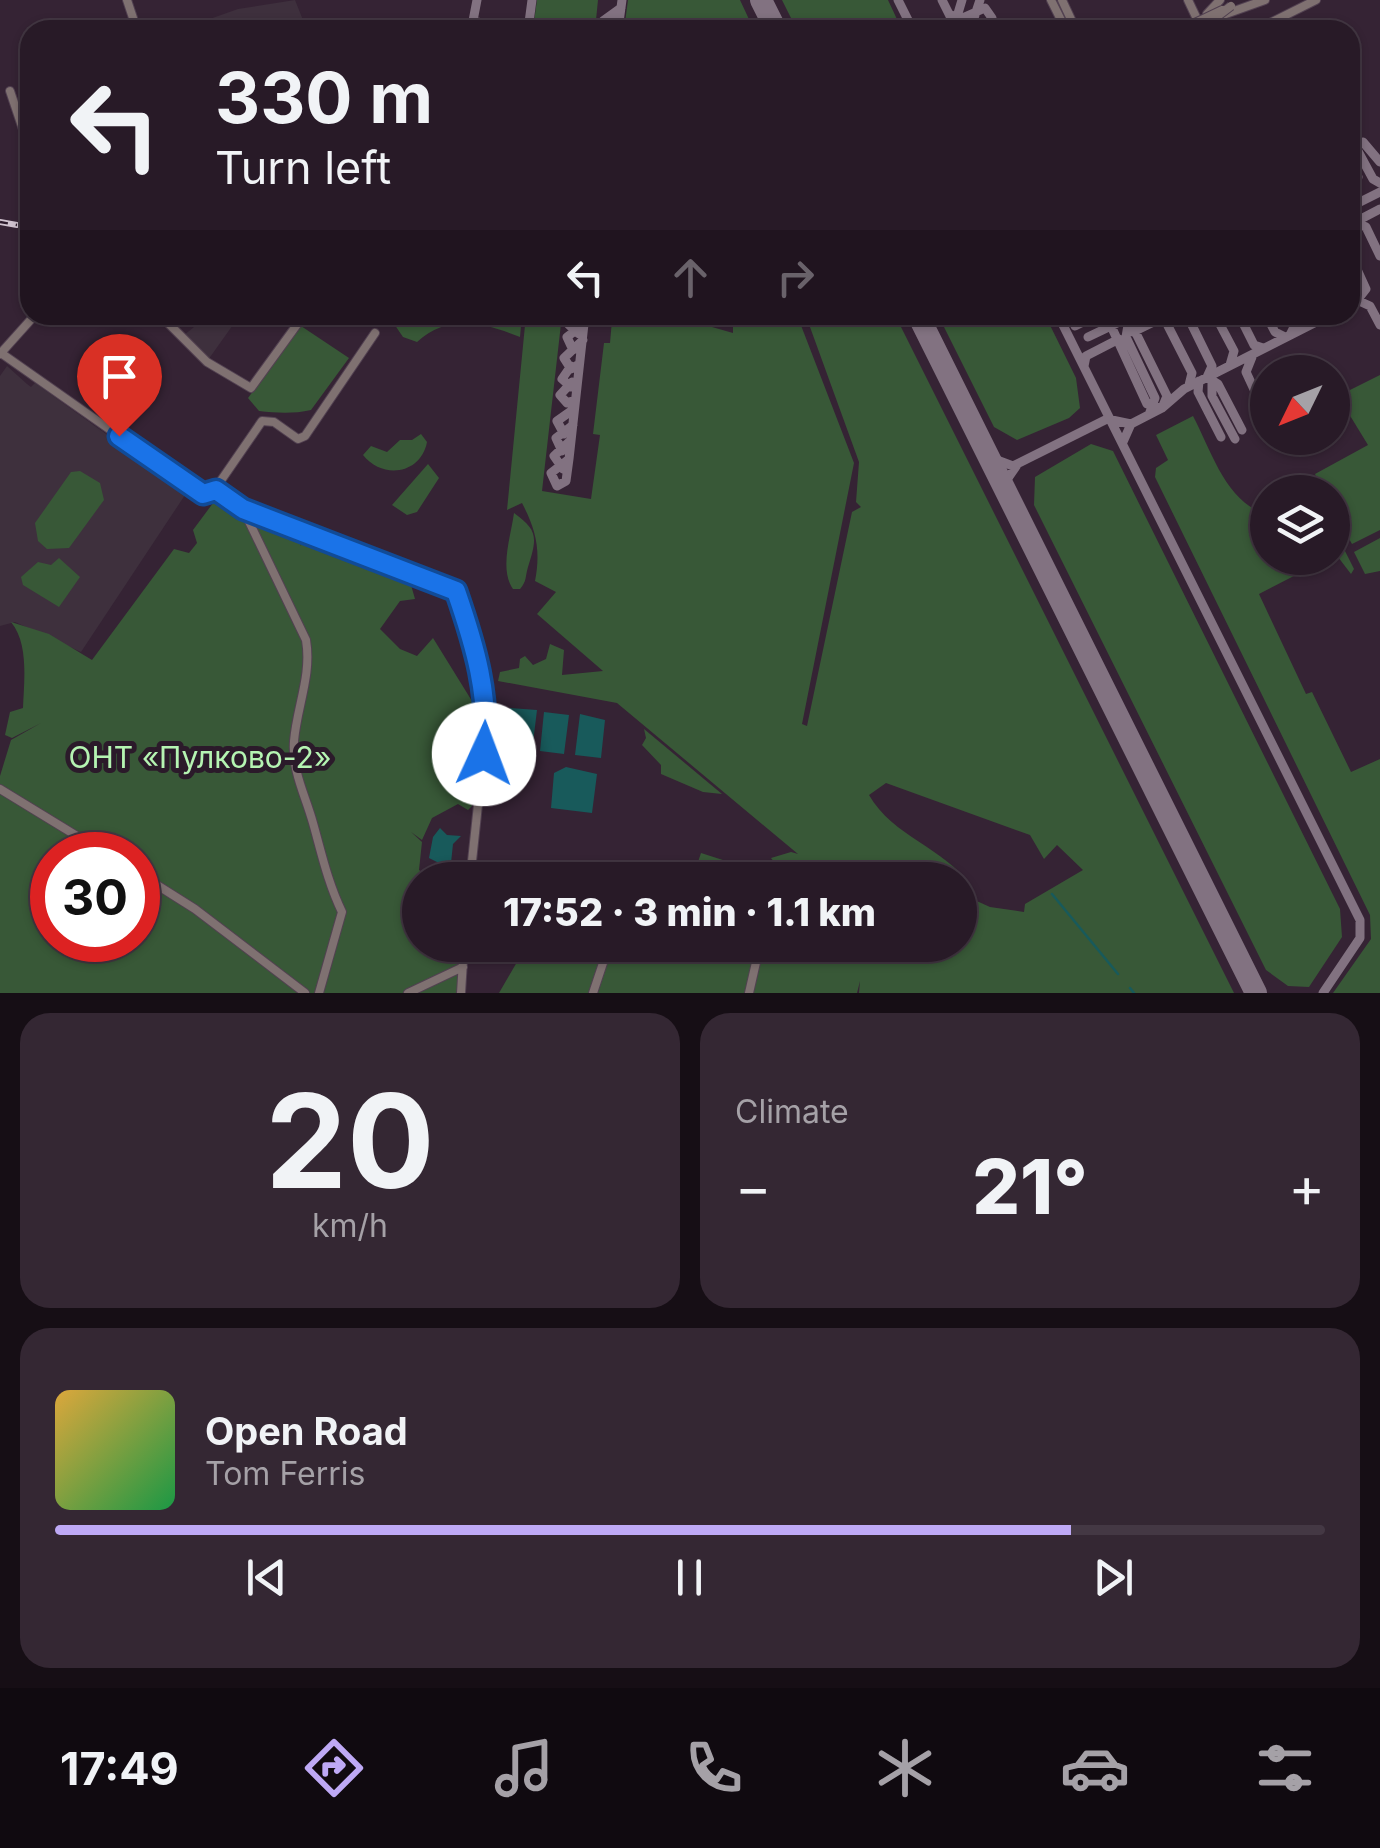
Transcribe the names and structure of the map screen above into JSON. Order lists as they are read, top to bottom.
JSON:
{
  "parks": ["ОНТ «Пулково-2»"],
  "north": "bottom left",
  "page": {
    "turn": ["330 m", "Turn left"],
    "limit": "30",
    "trip": "17:52 · 3 min · 1.1 km",
    "tile": [
      ["20", "km/h"],
      "Climate"
    ],
    "heat": ["−", "21°", "+"],
    "song": ["Open Road", "Tom Ferris"],
    "tabs": "17:49"
  }
}
